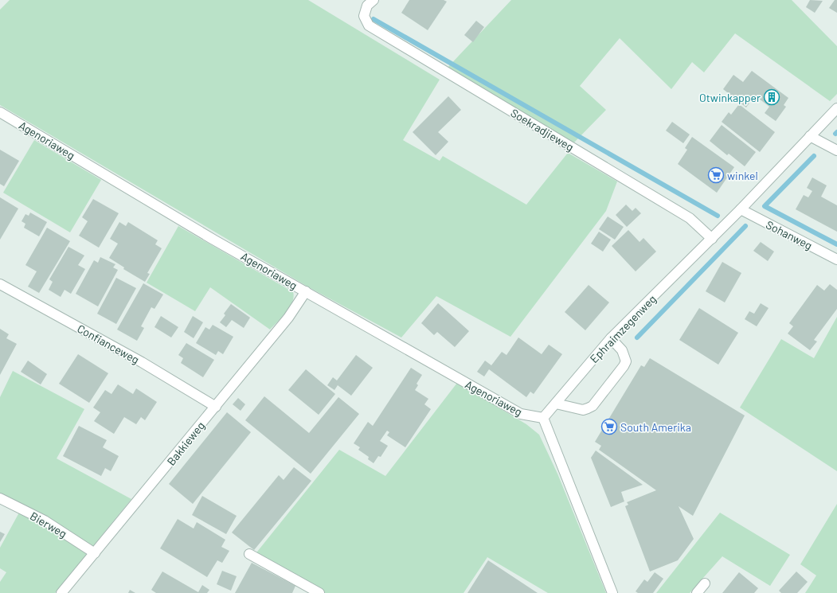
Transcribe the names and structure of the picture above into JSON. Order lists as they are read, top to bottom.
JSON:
{
  "streets": {
    "street": [
      "Soekradjieweg",
      "Agenoriaweg",
      "Sohanweg",
      "Ephraimzegenweg",
      "Confianceweg",
      "Bakkieweg",
      "Bierweg"
    ]
  },
  "crossings": [
    ["Soekradjieweg", "Ephraimzegenweg"],
    ["Agenoriaweg", "Ephraimzegenweg"],
    ["Agenoriaweg", "Bakkieweg"],
    ["Sohanweg", "Ephraimzegenweg"],
    ["Confianceweg", "Bakkieweg"],
    ["Bakkieweg", "Bierweg"]
  ],
  "places": {
    "building": ["Otwinkapper"],
    "supermarket": ["winkel", "South Amerika"]
  }
}
